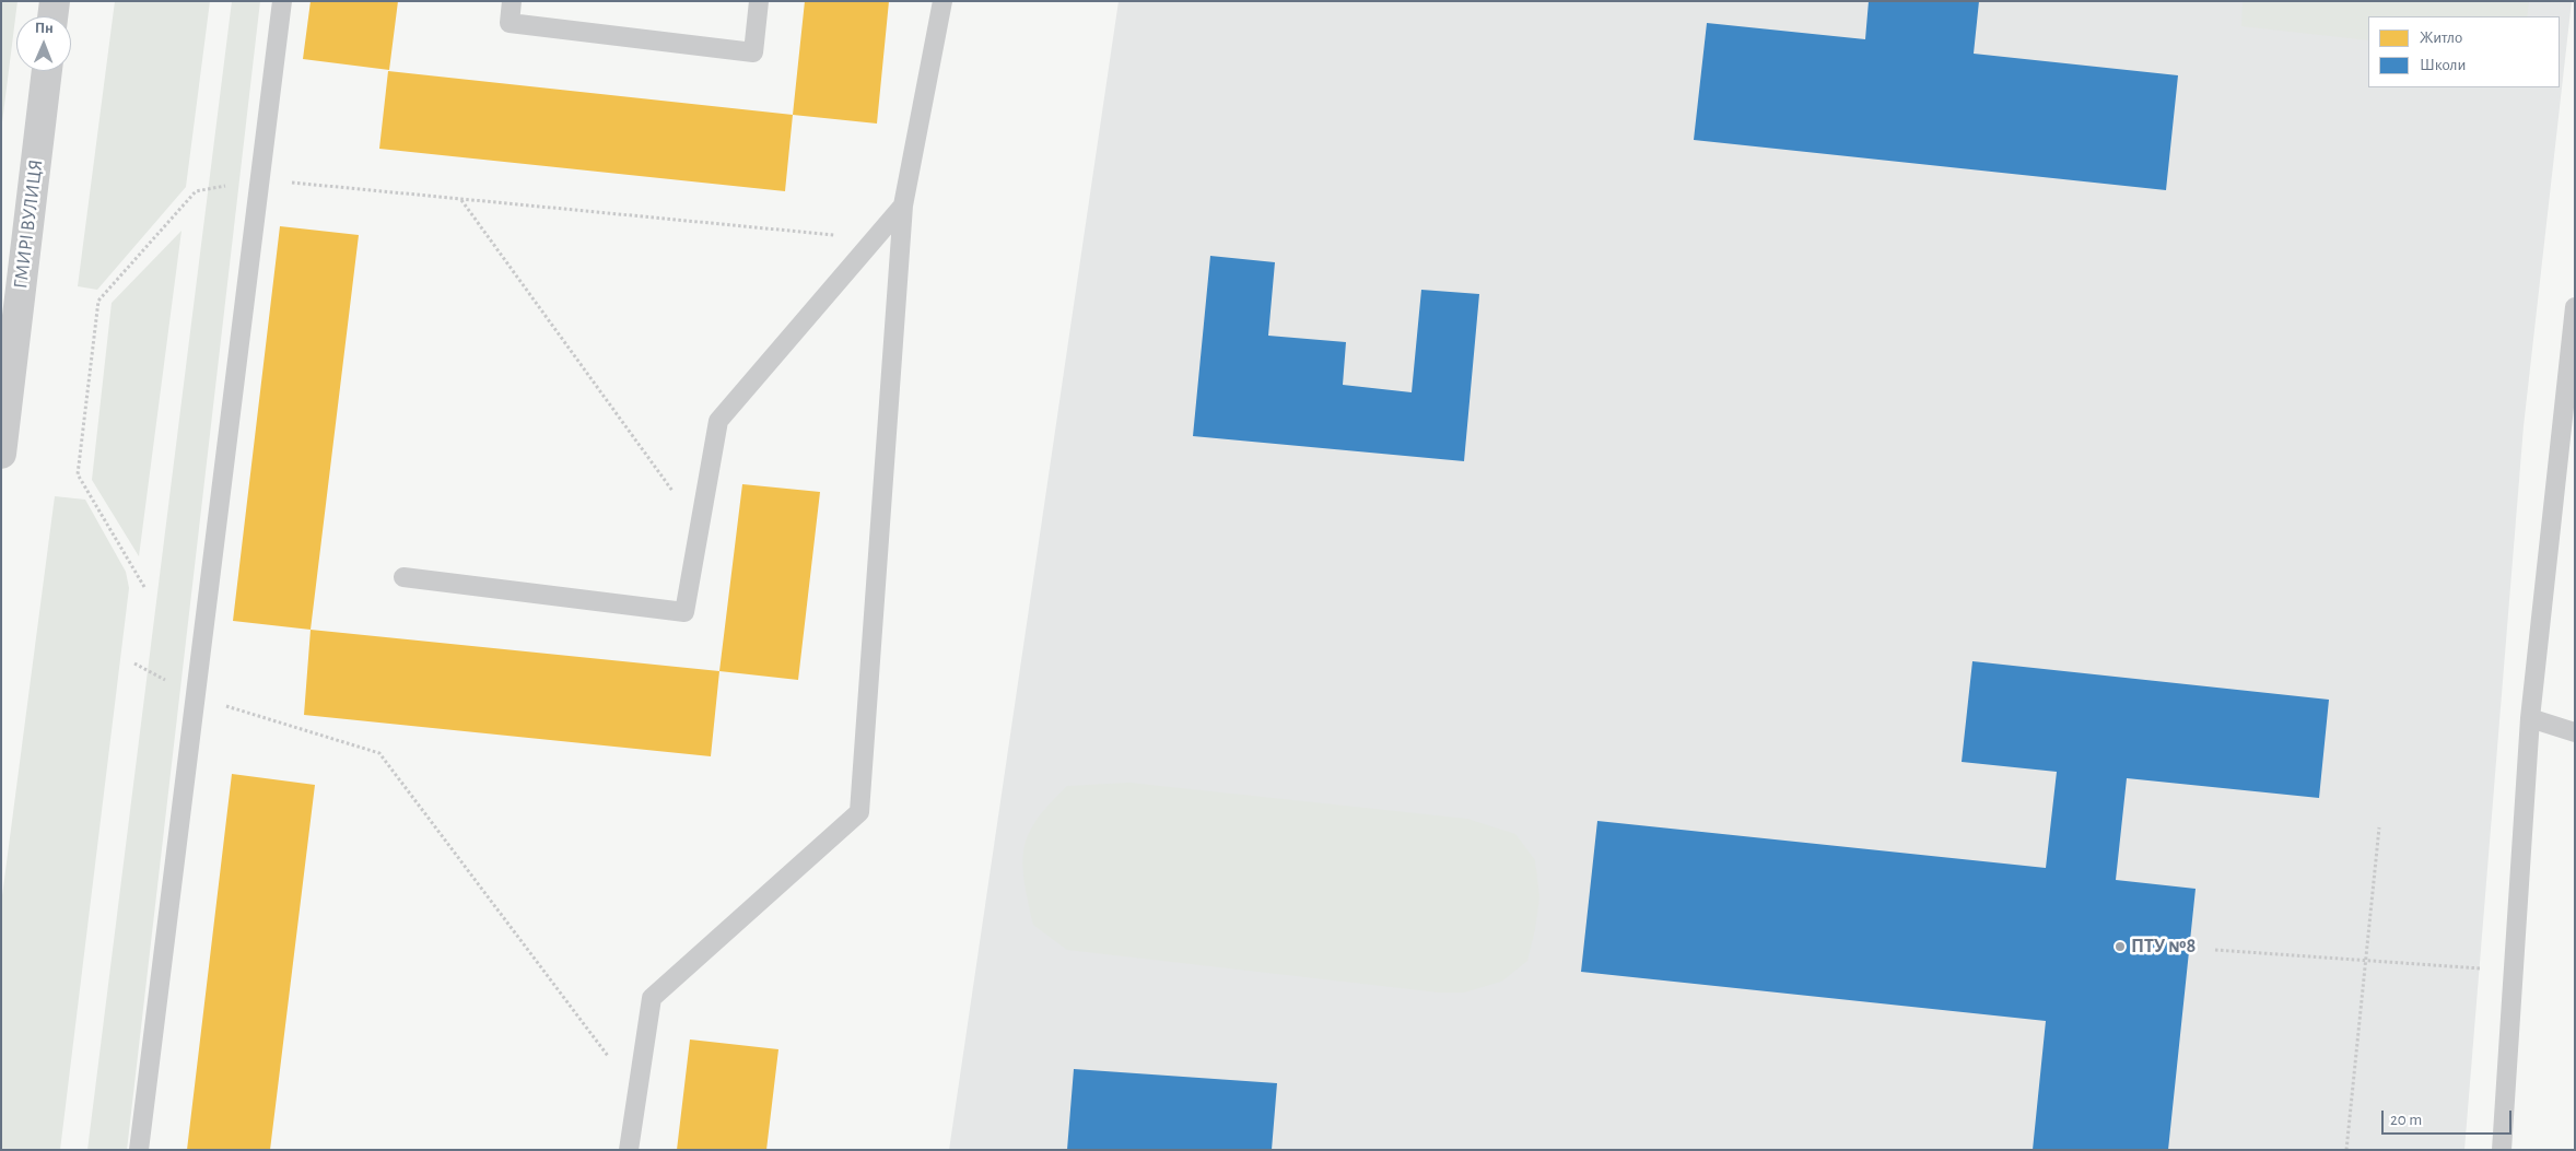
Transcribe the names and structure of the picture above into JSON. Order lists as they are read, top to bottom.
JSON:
{
  "streets": {
    "street": ["ГМИРІ ВУЛИЦЯ"]
  },
  "places": ["ПТУ №8"],
  "legend": ["Житло", "Школи"],
  "scale_bar": "20 m",
  "north": "top"
}
